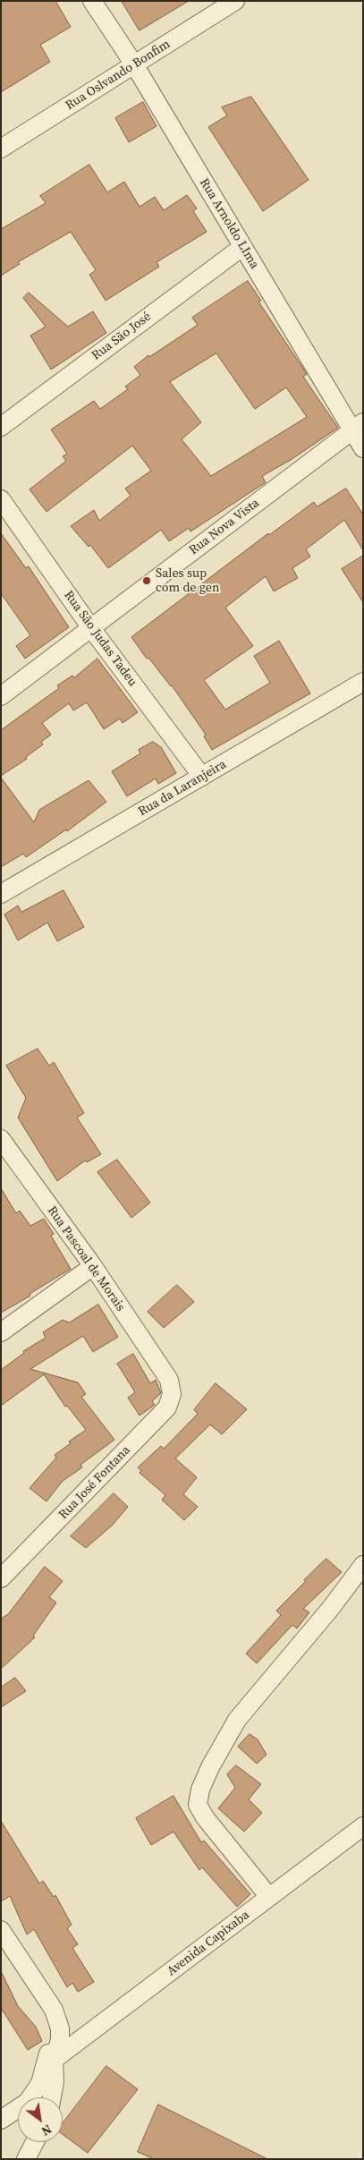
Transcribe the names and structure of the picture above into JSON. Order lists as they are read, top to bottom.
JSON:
{
  "streets": {
    "street": [
      "Rua Oslvando Bonfim",
      "Rua Arnoldo LIma",
      "Rua São José",
      "Rua Nova Vista",
      "Rua São Judas Tadeu",
      "Rua da Laranjeira",
      "Rua Pascoal de Morais",
      "Rua José Fontana",
      "Avenida Capixaba"
    ]
  },
  "crossings": [
    ["Rua Oslvando Bonfim", "Rua Arnoldo LIma"],
    ["Rua Arnoldo LIma", "Rua São José"],
    ["Rua Arnoldo LIma", "Rua Nova Vista"],
    ["Rua Nova Vista", "Rua São Judas Tadeu"],
    ["Rua São Judas Tadeu", "Rua da Laranjeira"],
    ["Rua Pascoal de Morais", "Rua José Fontana"]
  ],
  "places": ["Sales sup com de gen"],
  "north": "bottom right"
}
